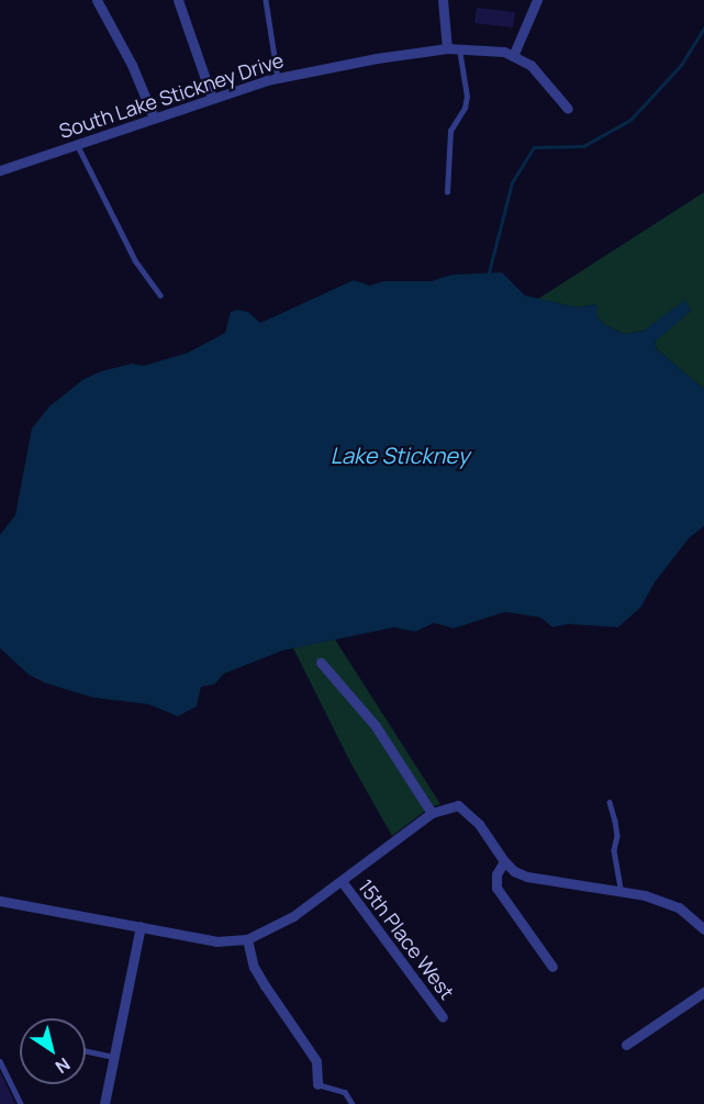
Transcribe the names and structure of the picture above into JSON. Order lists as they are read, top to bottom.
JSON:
{
  "streets": {
    "street": ["South Lake Stickney Drive", "15th Place West"]
  },
  "water": ["Lake Stickney"],
  "north": "bottom right"
}
